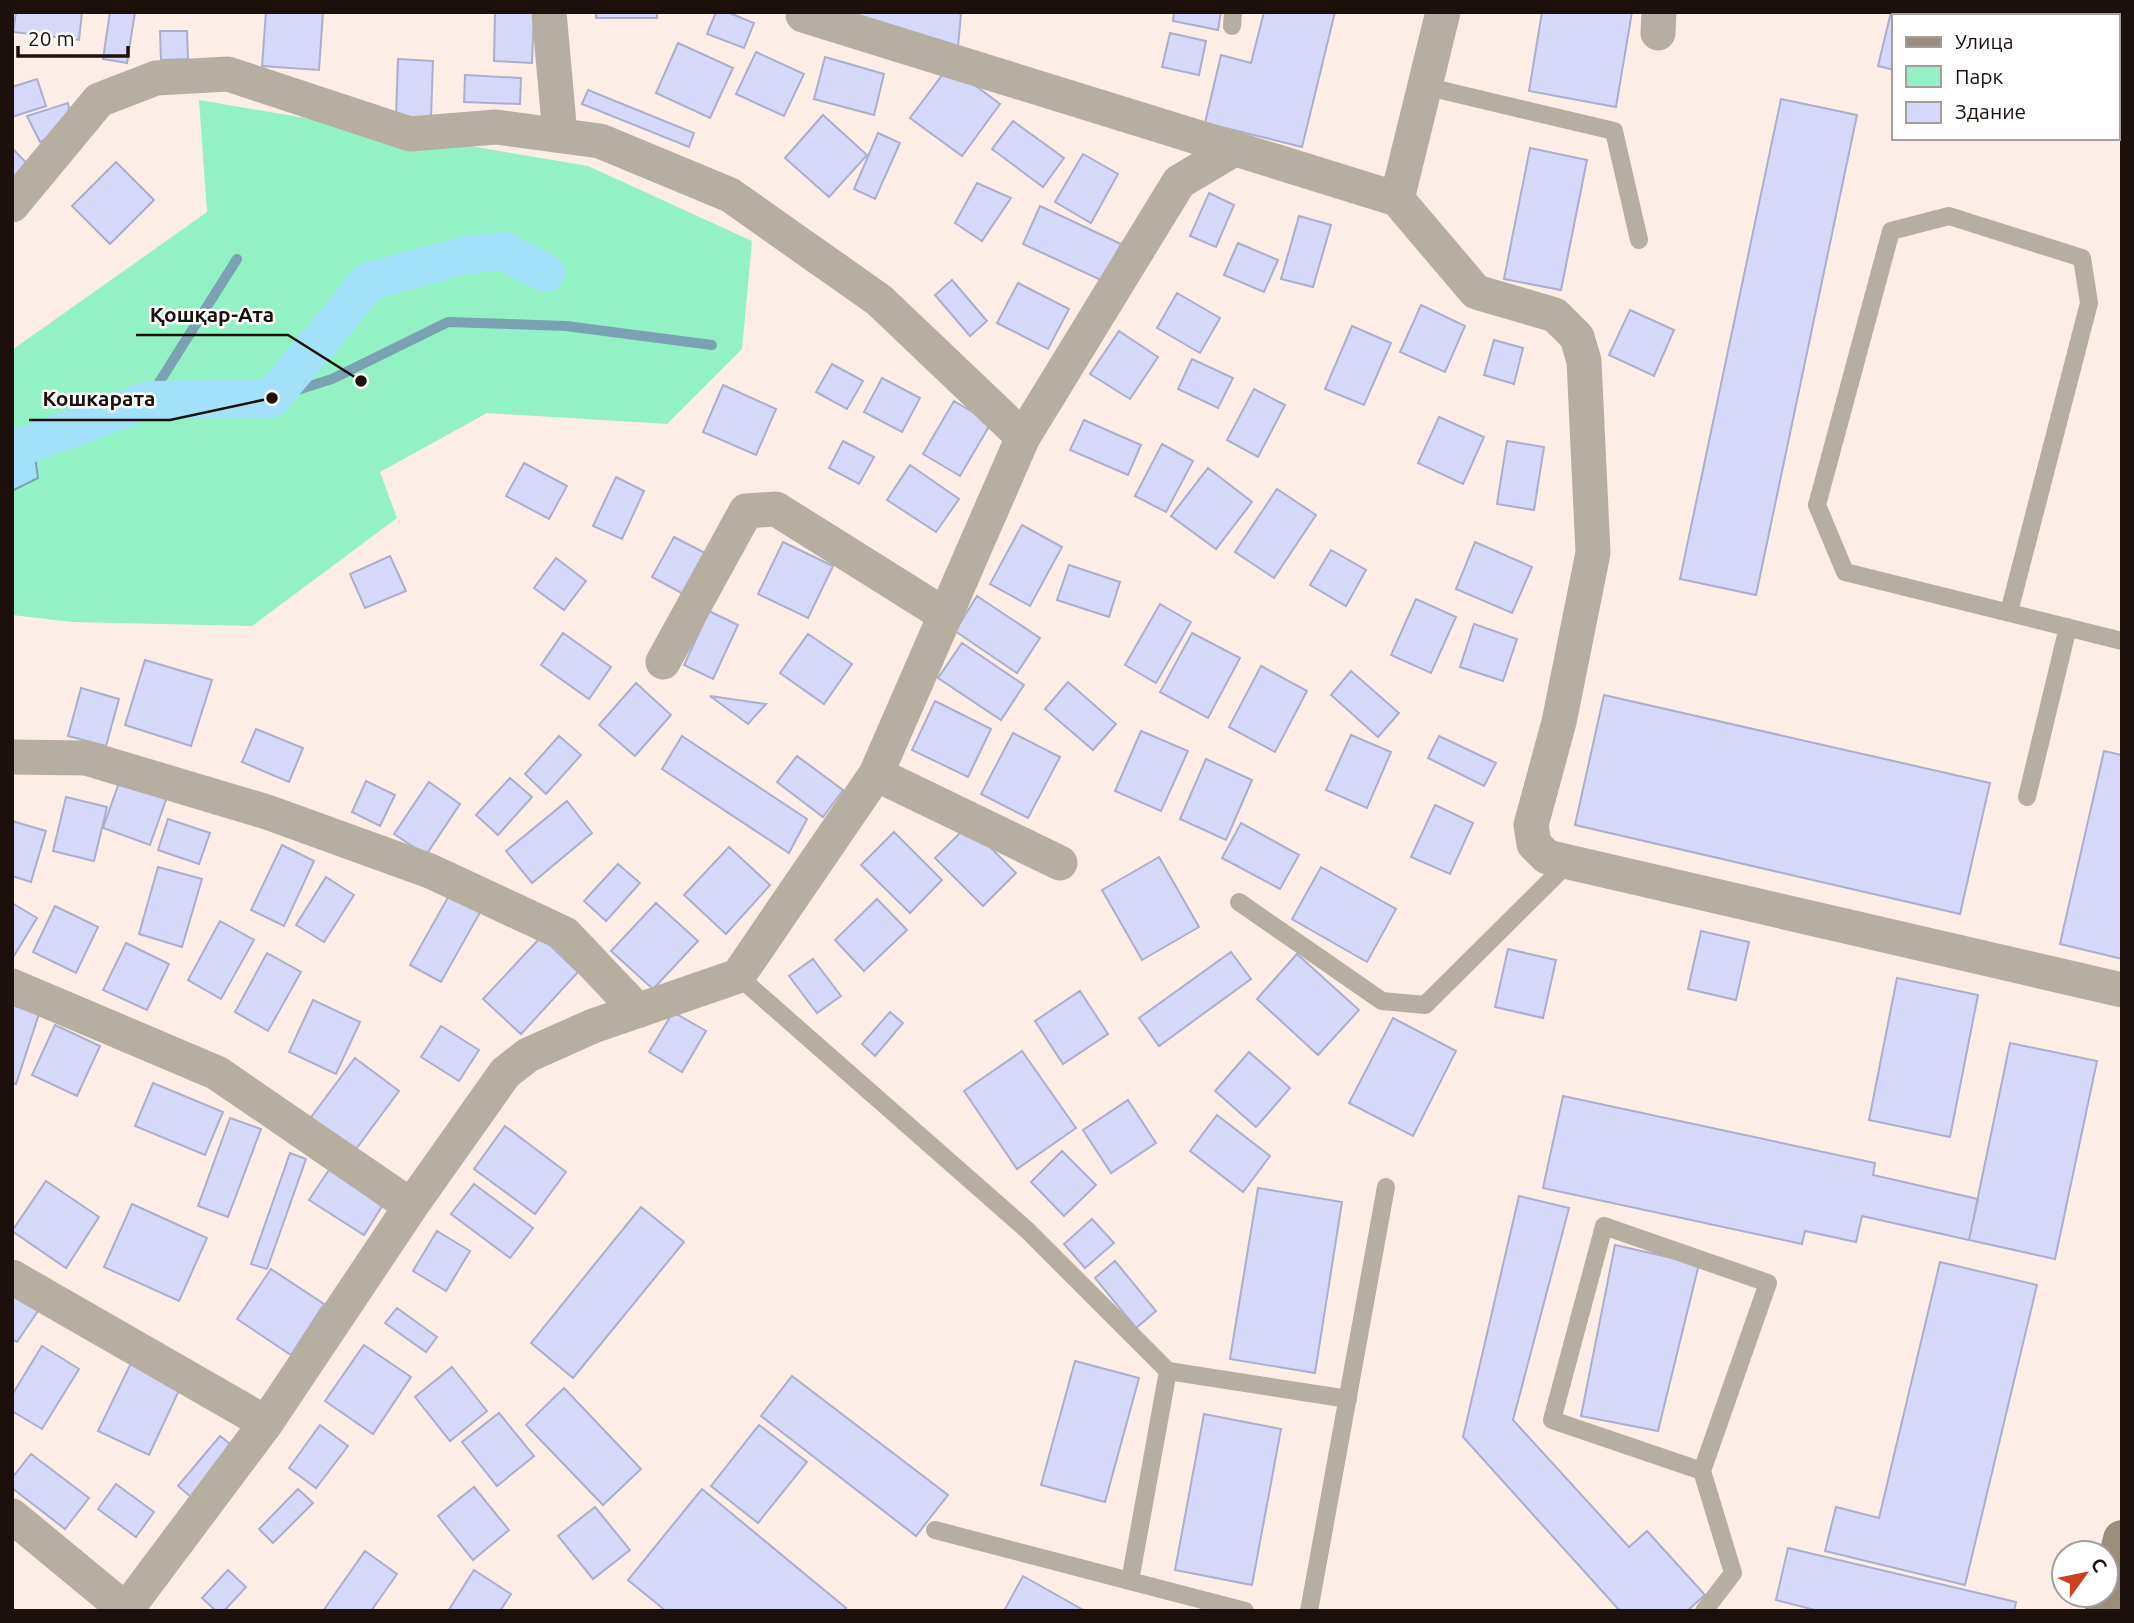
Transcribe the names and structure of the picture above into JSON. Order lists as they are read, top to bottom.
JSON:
{
  "places": ["Қошқар-Ата", "Кошкарата"],
  "legend": ["Улица", "Парк", "Здание"],
  "scale_bar": "20 m",
  "north": "top right"
}
